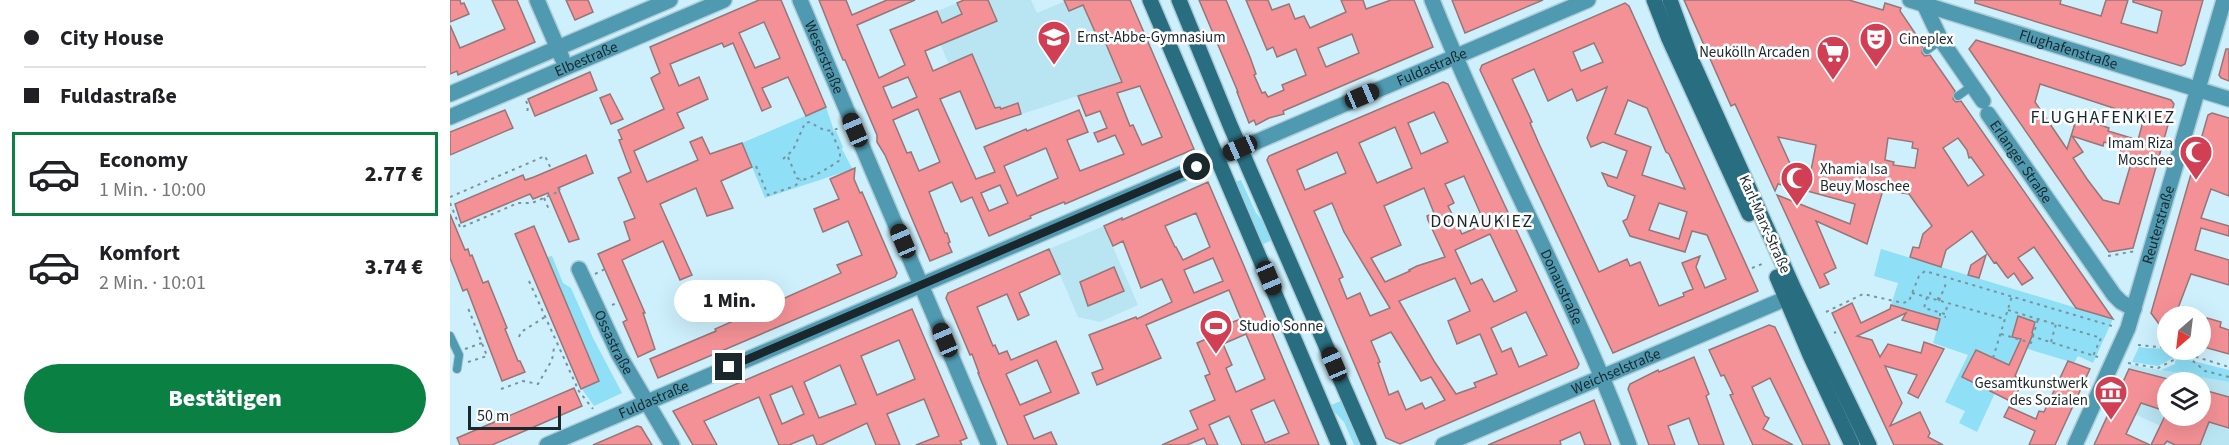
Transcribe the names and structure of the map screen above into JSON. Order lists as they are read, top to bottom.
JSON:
{
  "streets": {
    "main road": ["Karl-Marx-Straße"],
    "street": [
      "Flughafenstraße",
      "Weserstraße",
      "Elbestraße",
      "Fuldastraße",
      "Erlanger Straße",
      "Reuterstraße",
      "Donaustraße",
      "Ossastraße",
      "Weichselstraße"
    ]
  },
  "crossings": [
    ["Flughafenstraße", "Erlanger Straße"],
    ["Flughafenstraße", "Reuterstraße"],
    ["Weserstraße", "Fuldastraße"],
    ["Fuldastraße", "Donaustraße"],
    ["Fuldastraße", "Ossastraße"],
    ["Erlanger Straße", "Reuterstraße"],
    ["Karl-Marx-Straße", "Weichselstraße"],
    ["Donaustraße", "Weichselstraße"]
  ],
  "districts": ["FLUGHAFENKIEZ", "DONAUKIEZ"],
  "places": {
    "school or university": ["Ernst-Abbe-Gymnasium"],
    "theatre": ["Cineplex"],
    "supermarket": ["Neukölln Arcaden"],
    "mosque": ["Imam Riza Moschee", "Xhamia Isa Beuy Moschee"],
    "sports": ["Studio Sonne"],
    "museum": ["Gesamtkunstwerk des Sozialen"]
  },
  "scale_bar": "50 m",
  "north": "bottom left",
  "page": {
    "banner": ["City House", "Fuldastraße"],
    "list": [
      {
        "name": "Economy",
        "note": "1 Min. · 10:00",
        "value": "2.77 €"
      },
      {
        "name": "Komfort",
        "note": "2 Min. · 10:01",
        "value": "3.74 €"
      }
    ],
    "bubble": "1 Min.",
    "buttons": "Bestätigen",
    "scale": "50 m"
  }
}
